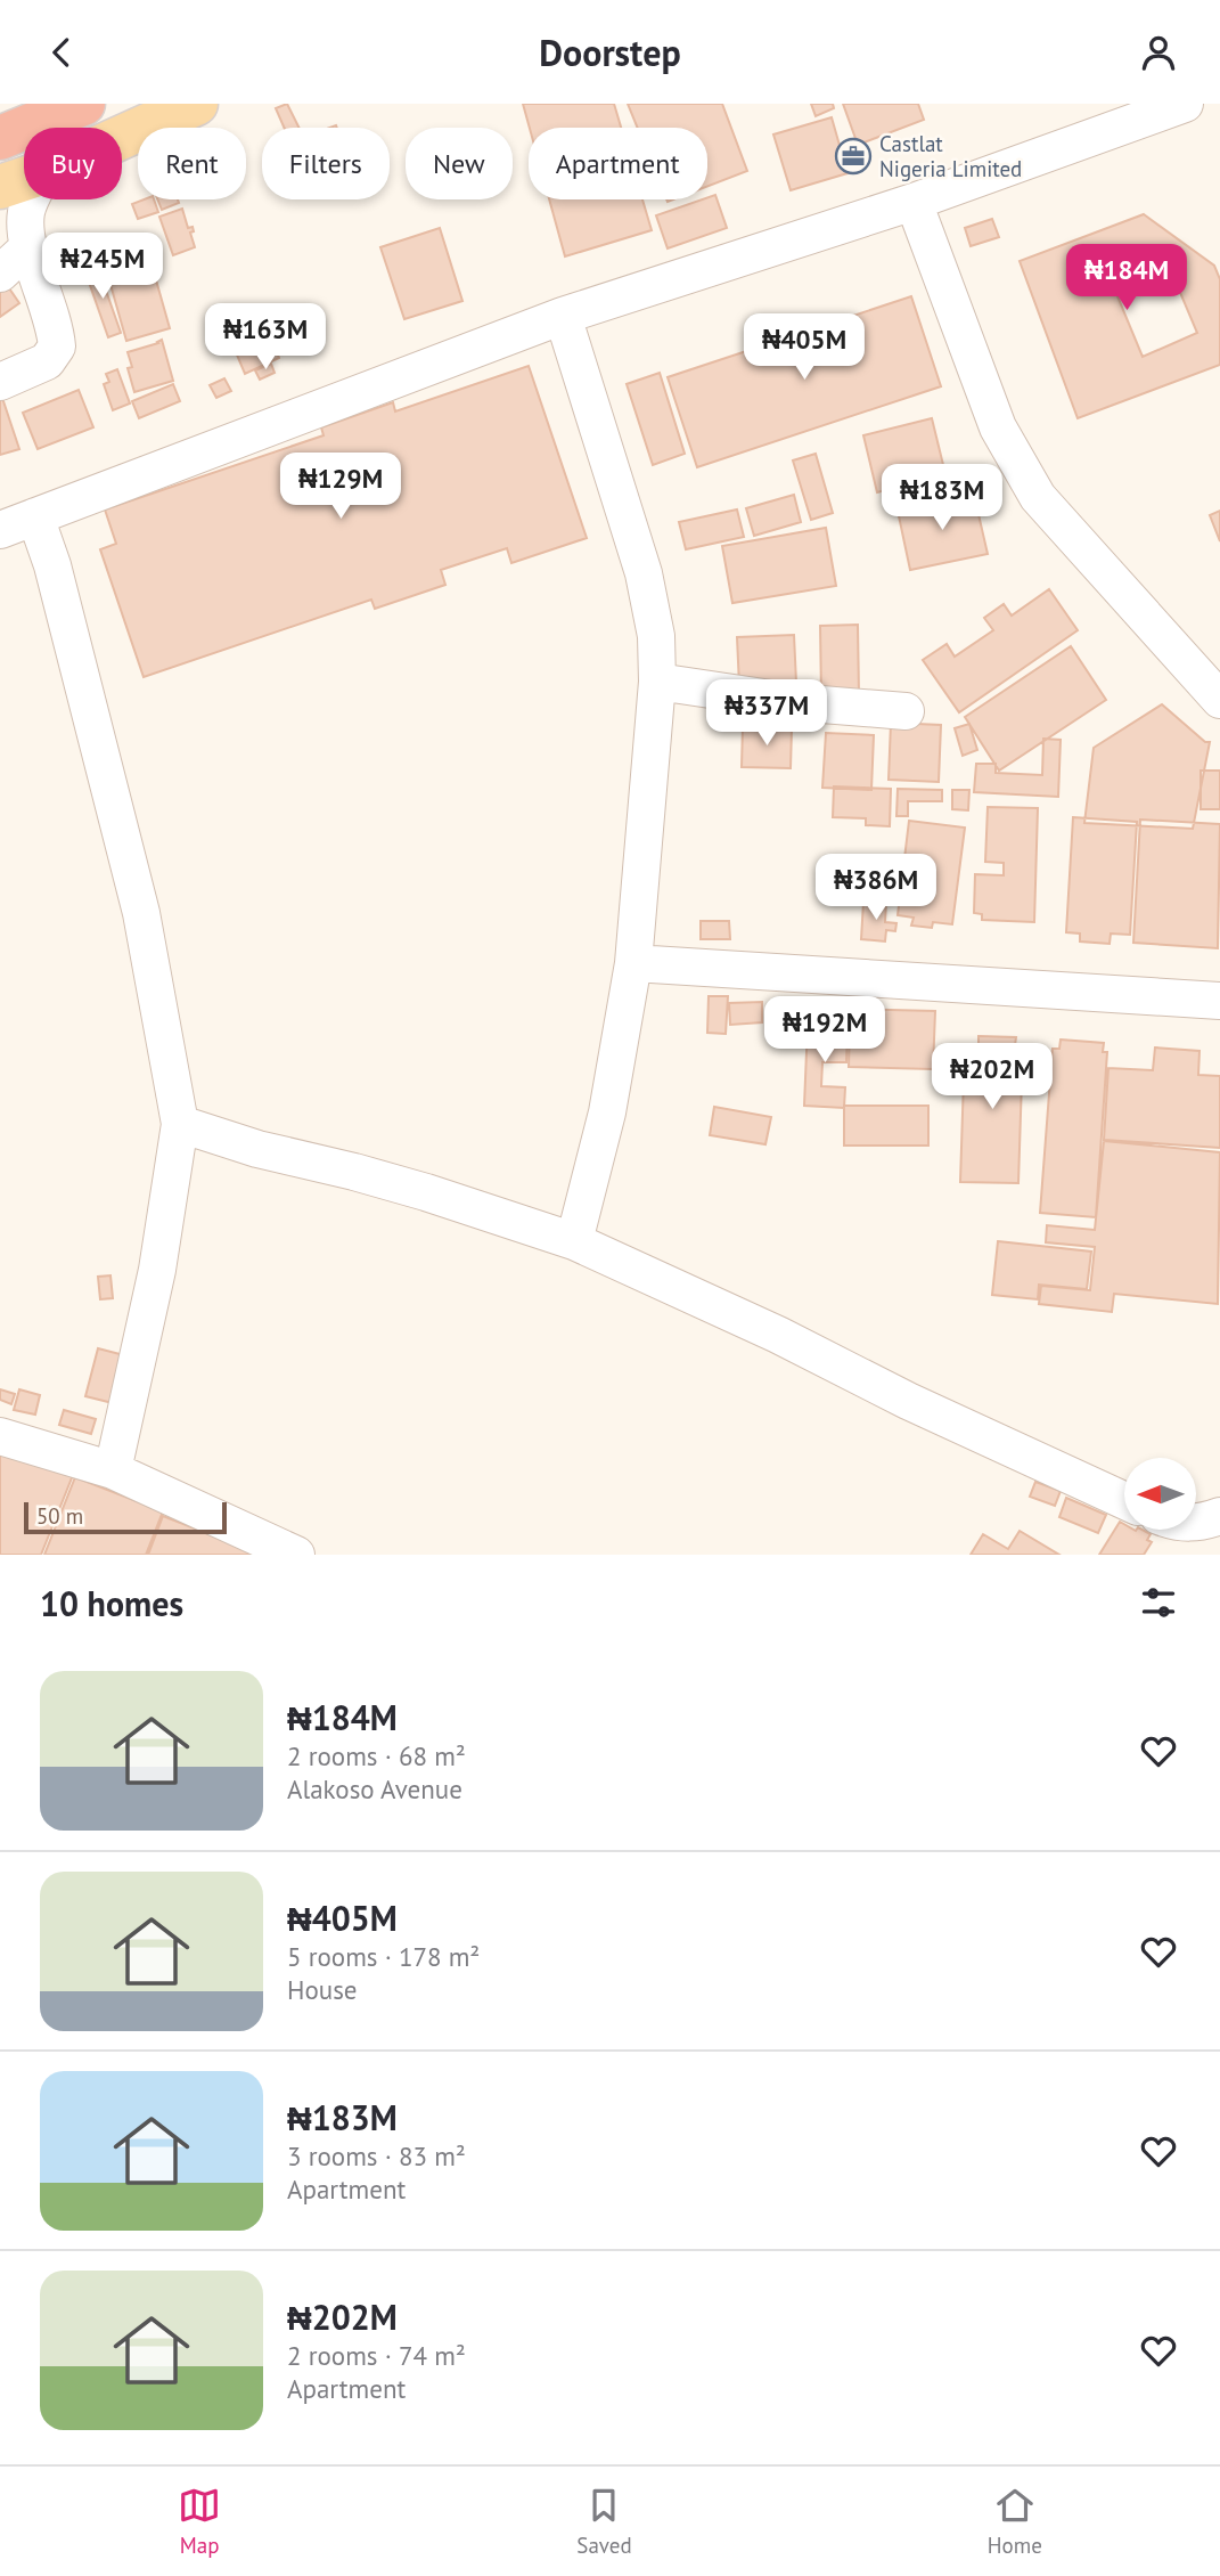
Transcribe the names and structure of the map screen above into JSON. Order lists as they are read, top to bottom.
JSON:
{
  "places": {
    "office": ["Castlat Nigeria Limited"]
  },
  "scale_bar": "50 m",
  "north": "left",
  "page": {
    "header": "Doorstep",
    "chip": [
      "Buy",
      "Rent",
      "Filters",
      "New",
      "Apartment"
    ],
    "price": [
      "₦245M",
      "₦184M",
      "₦163M",
      "₦405M",
      "₦129M",
      "₦183M",
      "₦337M",
      "₦386M",
      "₦192M",
      "₦202M"
    ],
    "scale": "50 m",
    "heading": "10 homes",
    "list": [
      {
        "name": "₦184M",
        "note": "2 rooms · 68 m² · Alakoso Avenue"
      },
      {
        "name": "₦405M",
        "note": "5 rooms · 178 m² · House"
      },
      {
        "name": "₦183M",
        "note": "3 rooms · 83 m² · Apartment"
      },
      {
        "name": "₦202M",
        "note": "2 rooms · 74 m² · Apartment"
      }
    ],
    "tabs": ["Map", "Saved", "Home"]
  }
}
